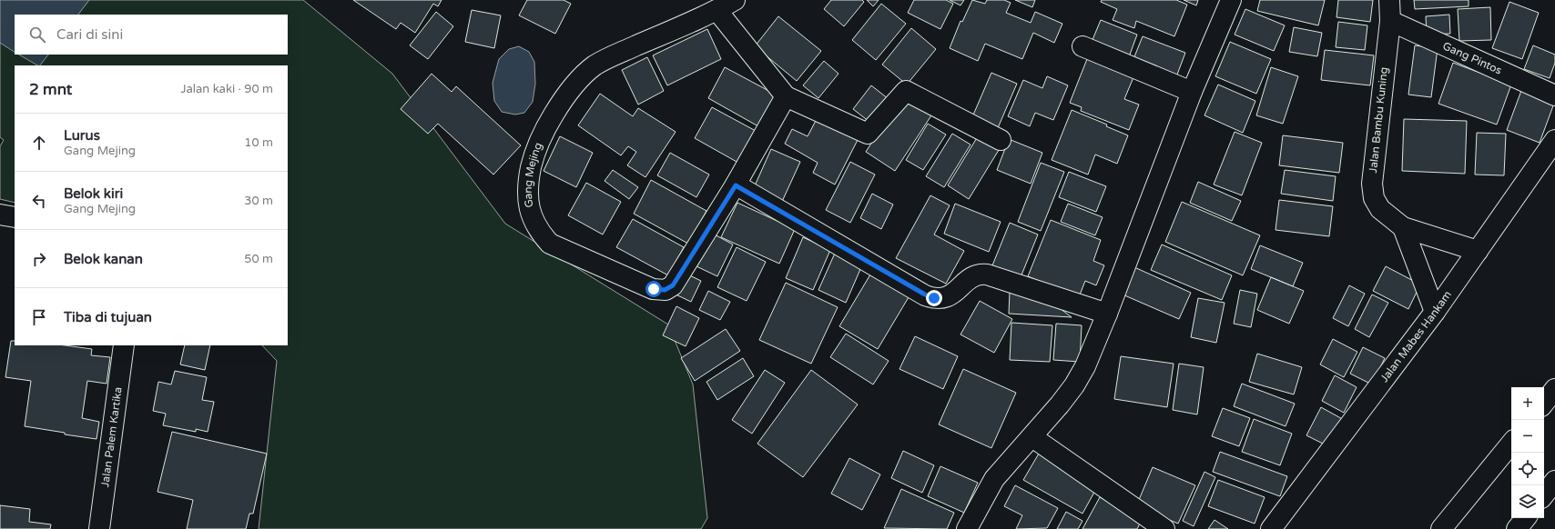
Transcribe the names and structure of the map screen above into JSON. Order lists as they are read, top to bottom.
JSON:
{
  "streets": {
    "main road": [
      "Gang Pintos",
      "Jalan Bambu Kuning",
      "Gang Mejing",
      "Jalan Mabes Hankam",
      "Jalan Palem Kartika"
    ]
  },
  "crossings": [
    ["Gang Pintos", "Jalan Bambu Kuning"],
    ["Jalan Bambu Kuning", "Jalan Mabes Hankam"]
  ],
  "page": {
    "search": "Cari di sini",
    "heading": ["2 mnt", "Jalan kaki · 90 m"],
    "list": [
      ["Lurus", "Gang Mejing", "10 m"],
      ["Belok kiri", "Gang Mejing", "30 m"],
      ["Belok kanan", "50 m"],
      "Tiba di tujuan"
    ],
    "map_buttons": ["+", "−"]
  }
}
